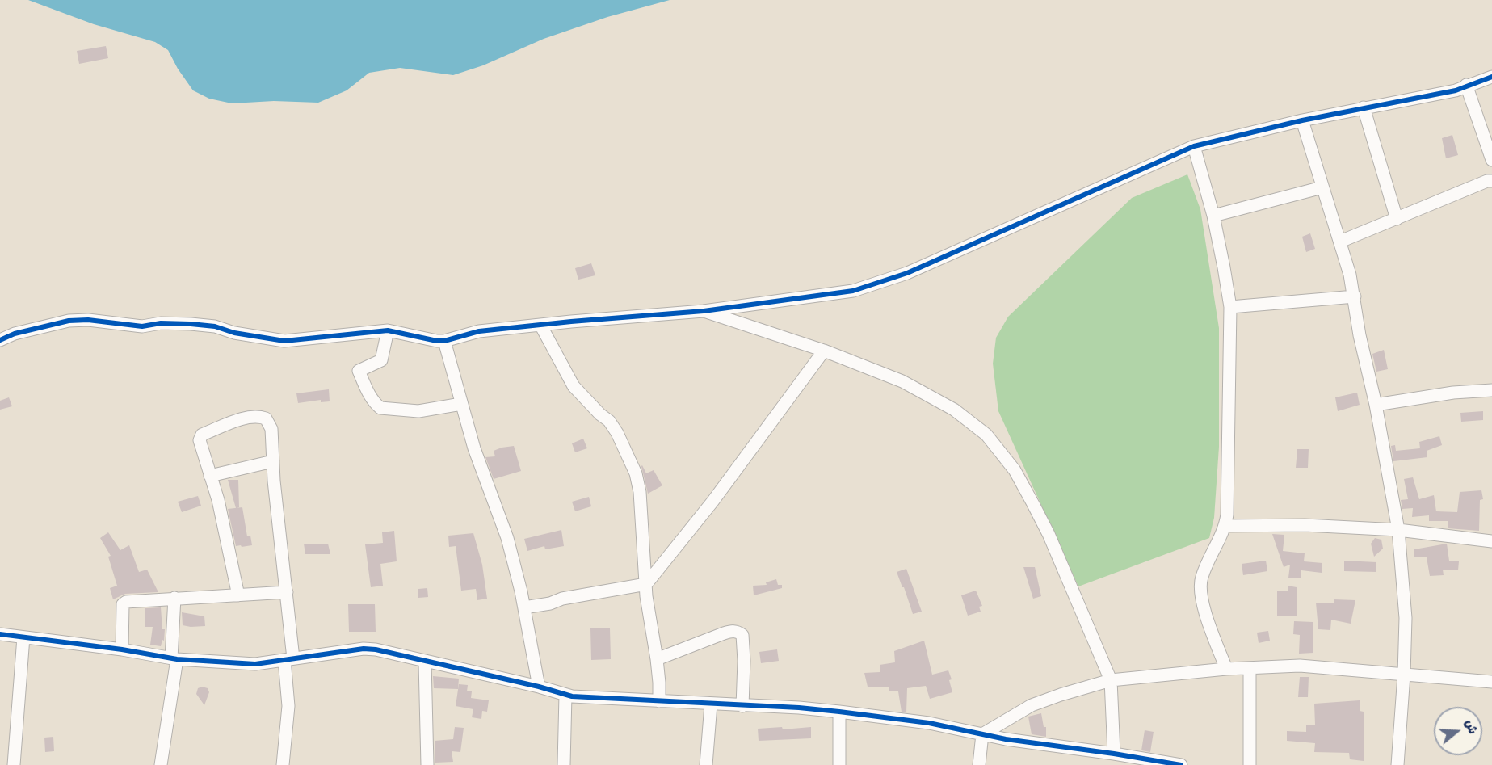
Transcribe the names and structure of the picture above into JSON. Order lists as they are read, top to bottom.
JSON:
{
  "north": "right"
}
